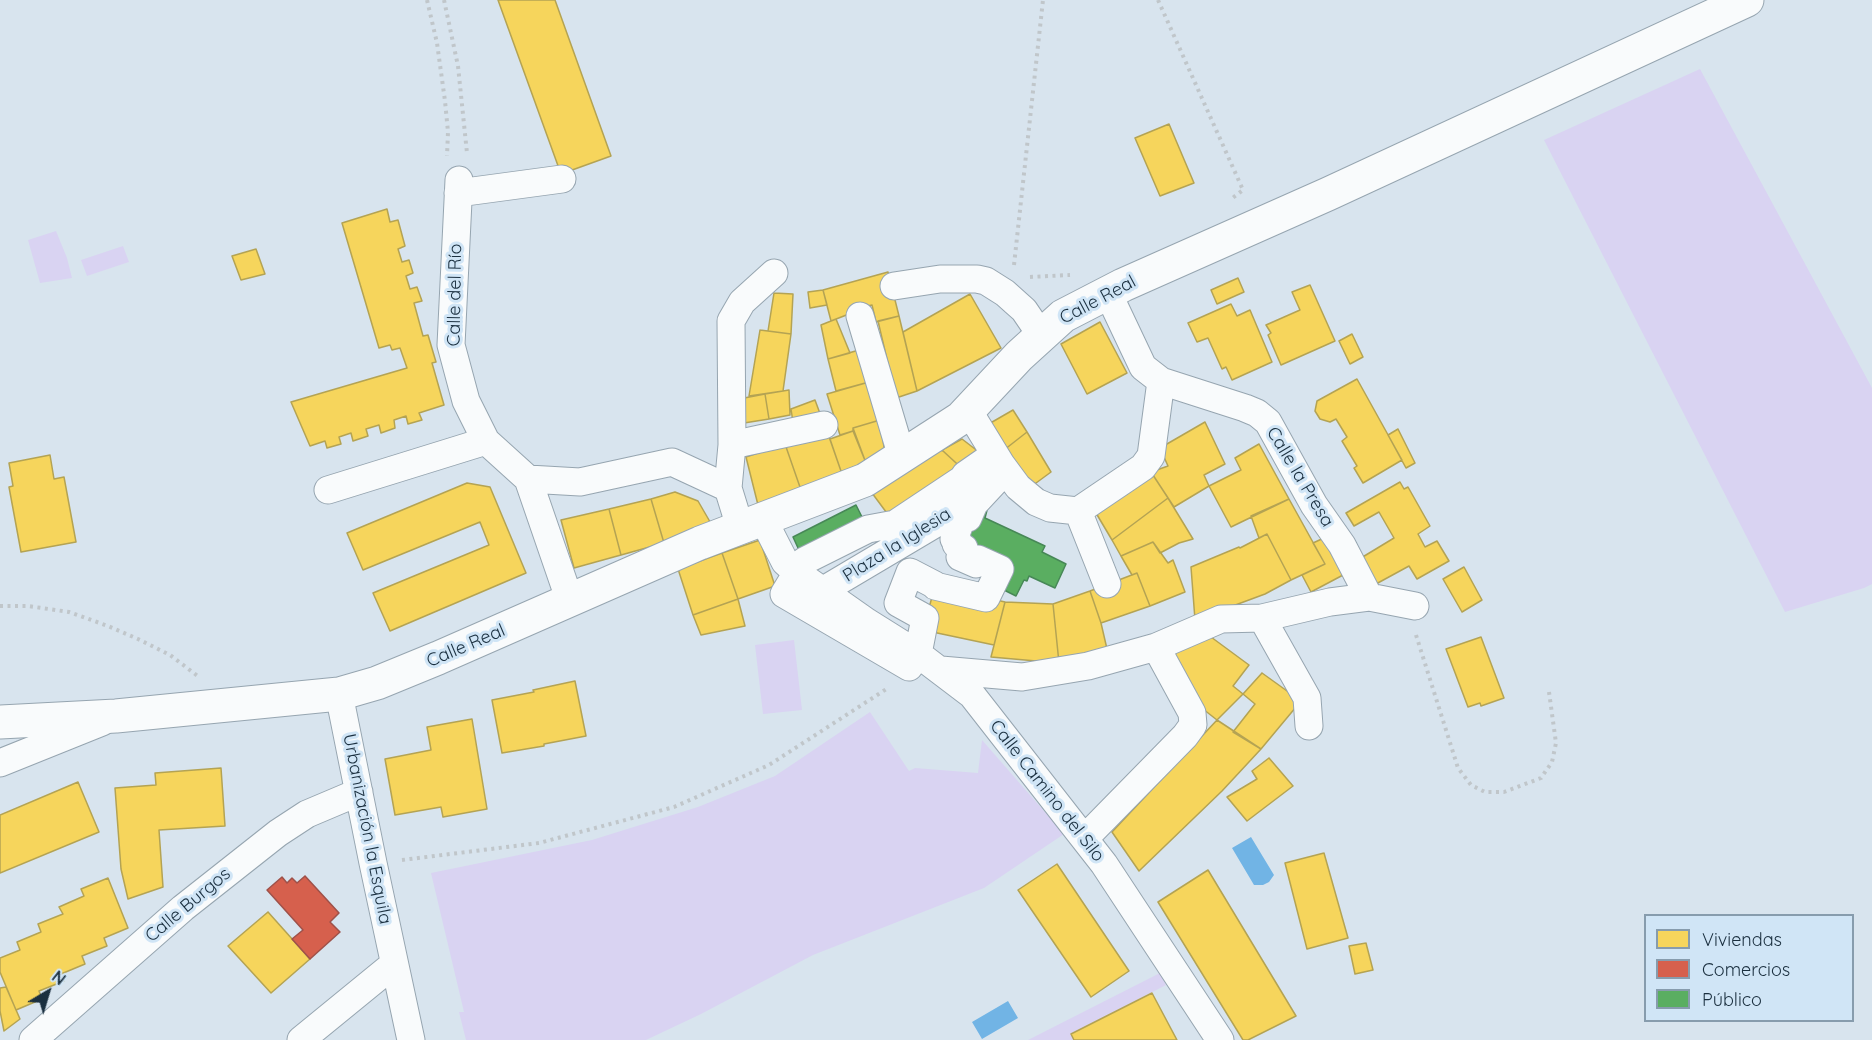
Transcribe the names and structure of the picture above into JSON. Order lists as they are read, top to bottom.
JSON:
{
  "streets": {
    "street": [
      "Calle del Río",
      "Calle Real",
      "Calle la Presa",
      "Plaza la Iglesia",
      "Calle Camino del Silo",
      "Urbanización la Esquila",
      "Calle Burgos"
    ]
  },
  "crossings": [
    ["Calle del Río", "Calle Real"],
    ["Calle Real", "Calle la Presa"],
    ["Calle Real", "Plaza la Iglesia"],
    ["Calle Real", "Calle Camino del Silo"],
    ["Calle Real", "Urbanización la Esquila"],
    ["Calle la Presa", "Plaza la Iglesia"],
    ["Plaza la Iglesia", "Calle Camino del Silo"],
    ["Urbanización la Esquila", "Calle Burgos"]
  ],
  "legend": ["Viviendas", "Comercios", "Público"],
  "north": "top right"
}
